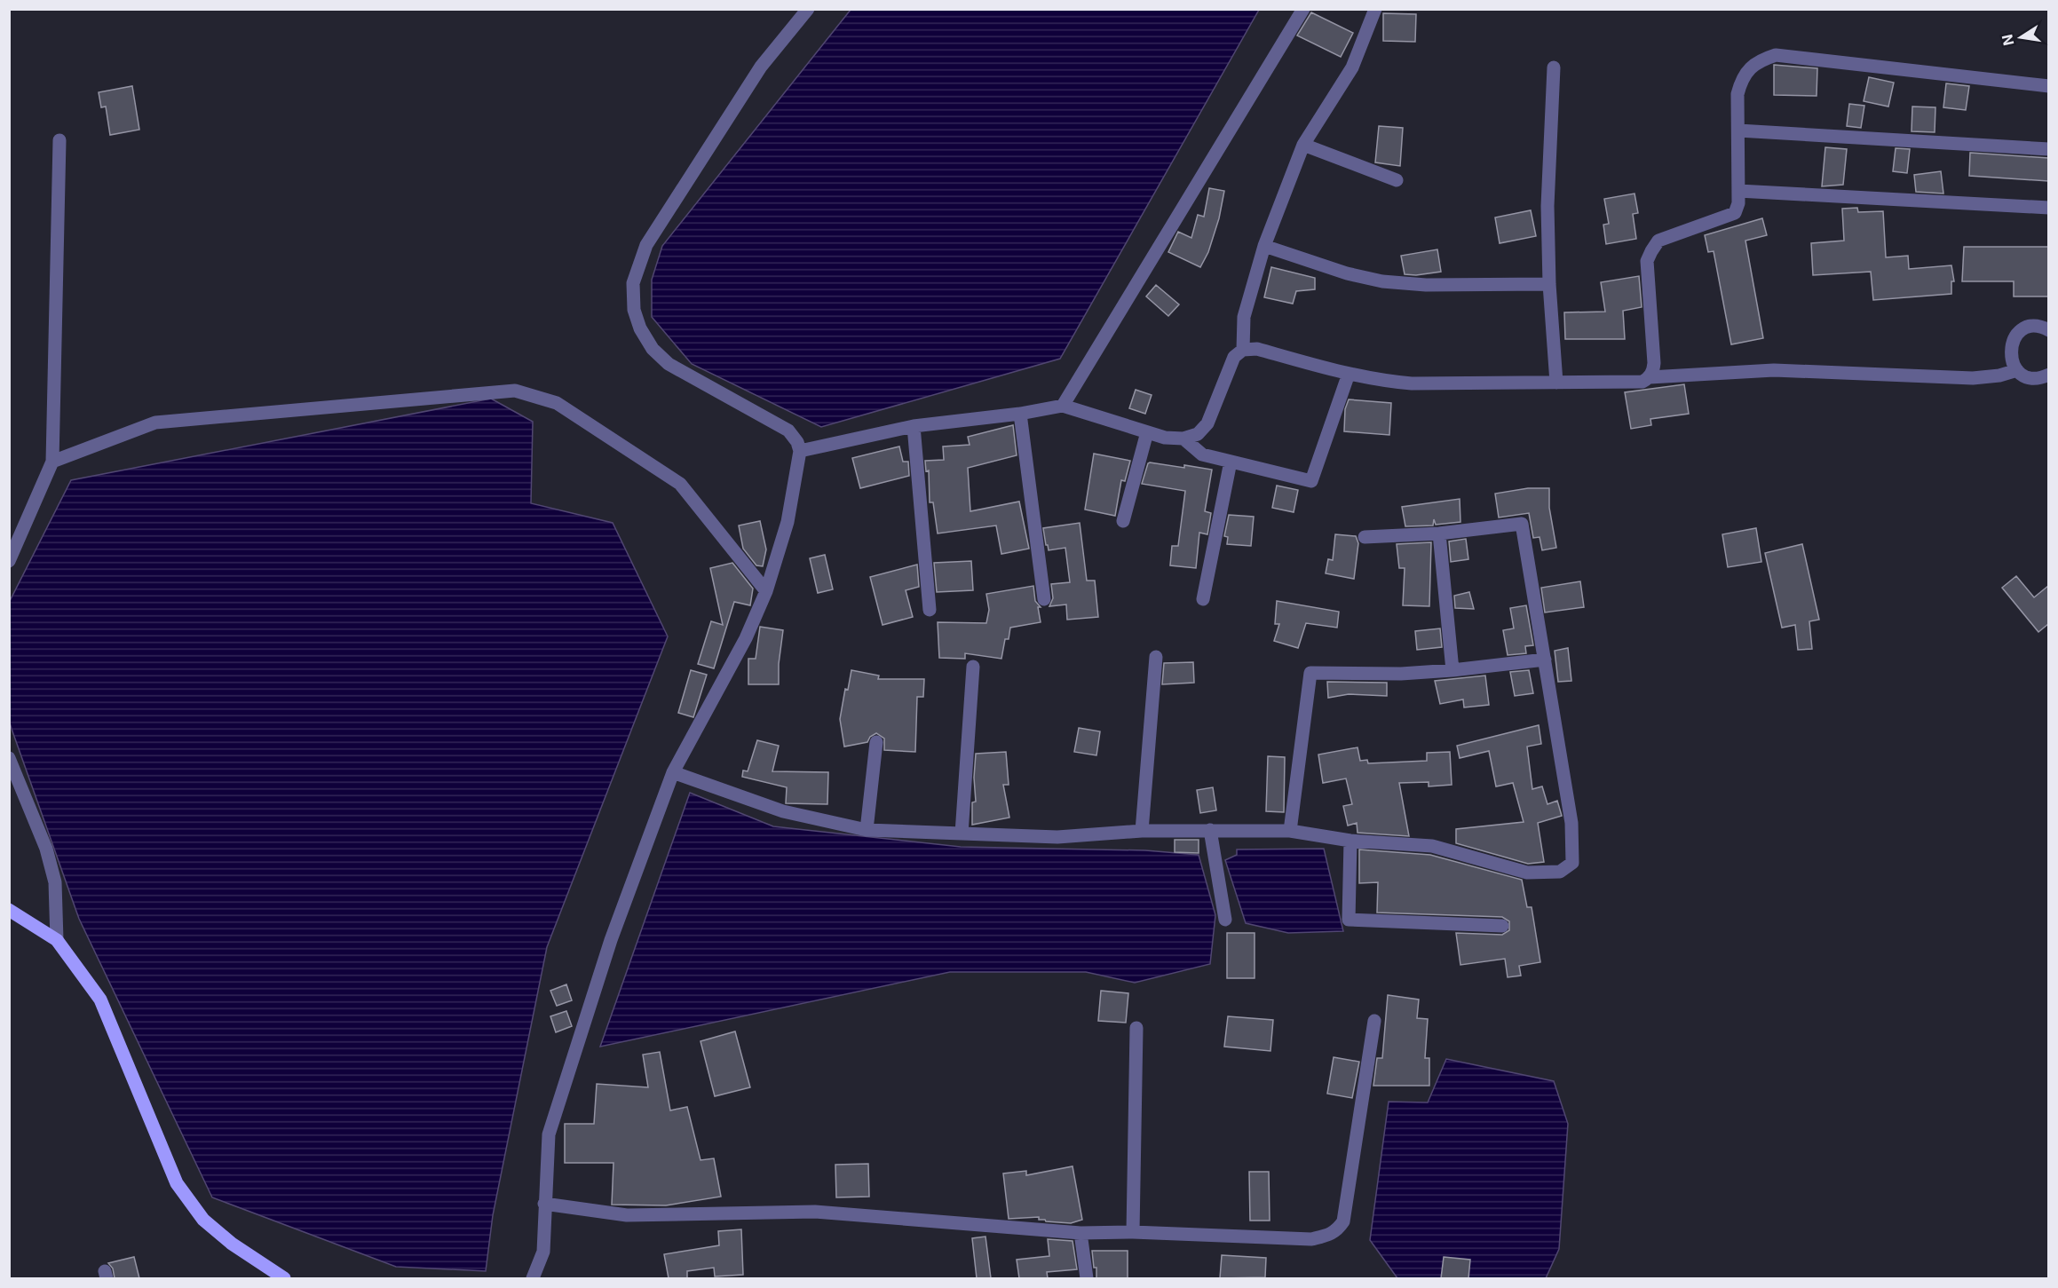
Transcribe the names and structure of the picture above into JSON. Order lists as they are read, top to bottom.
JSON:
{
  "north": "left"
}
